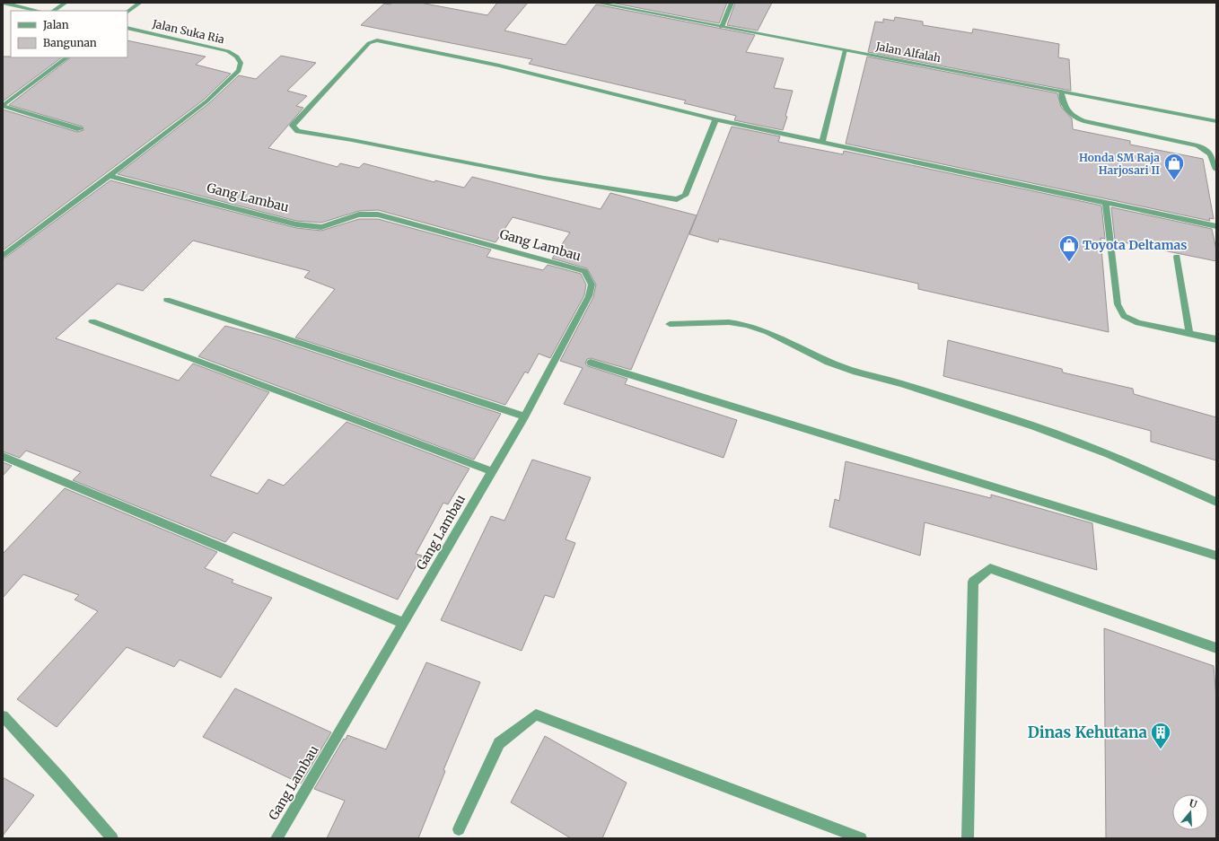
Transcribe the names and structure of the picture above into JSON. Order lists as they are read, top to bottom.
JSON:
{
  "streets": {
    "street": ["Jalan Suka Ria", "Jalan Alfalah", "Gang Lambau"]
  },
  "crossings": [
    ["Jalan Suka Ria", "Gang Lambau"]
  ],
  "places": {
    "shop": ["Honda SM Raja Harjosari II", "Toyota Deltamas"],
    "building": ["Dinas Kehutana"]
  },
  "legend": ["Jalan", "Bangunan"],
  "north": "top"
}
